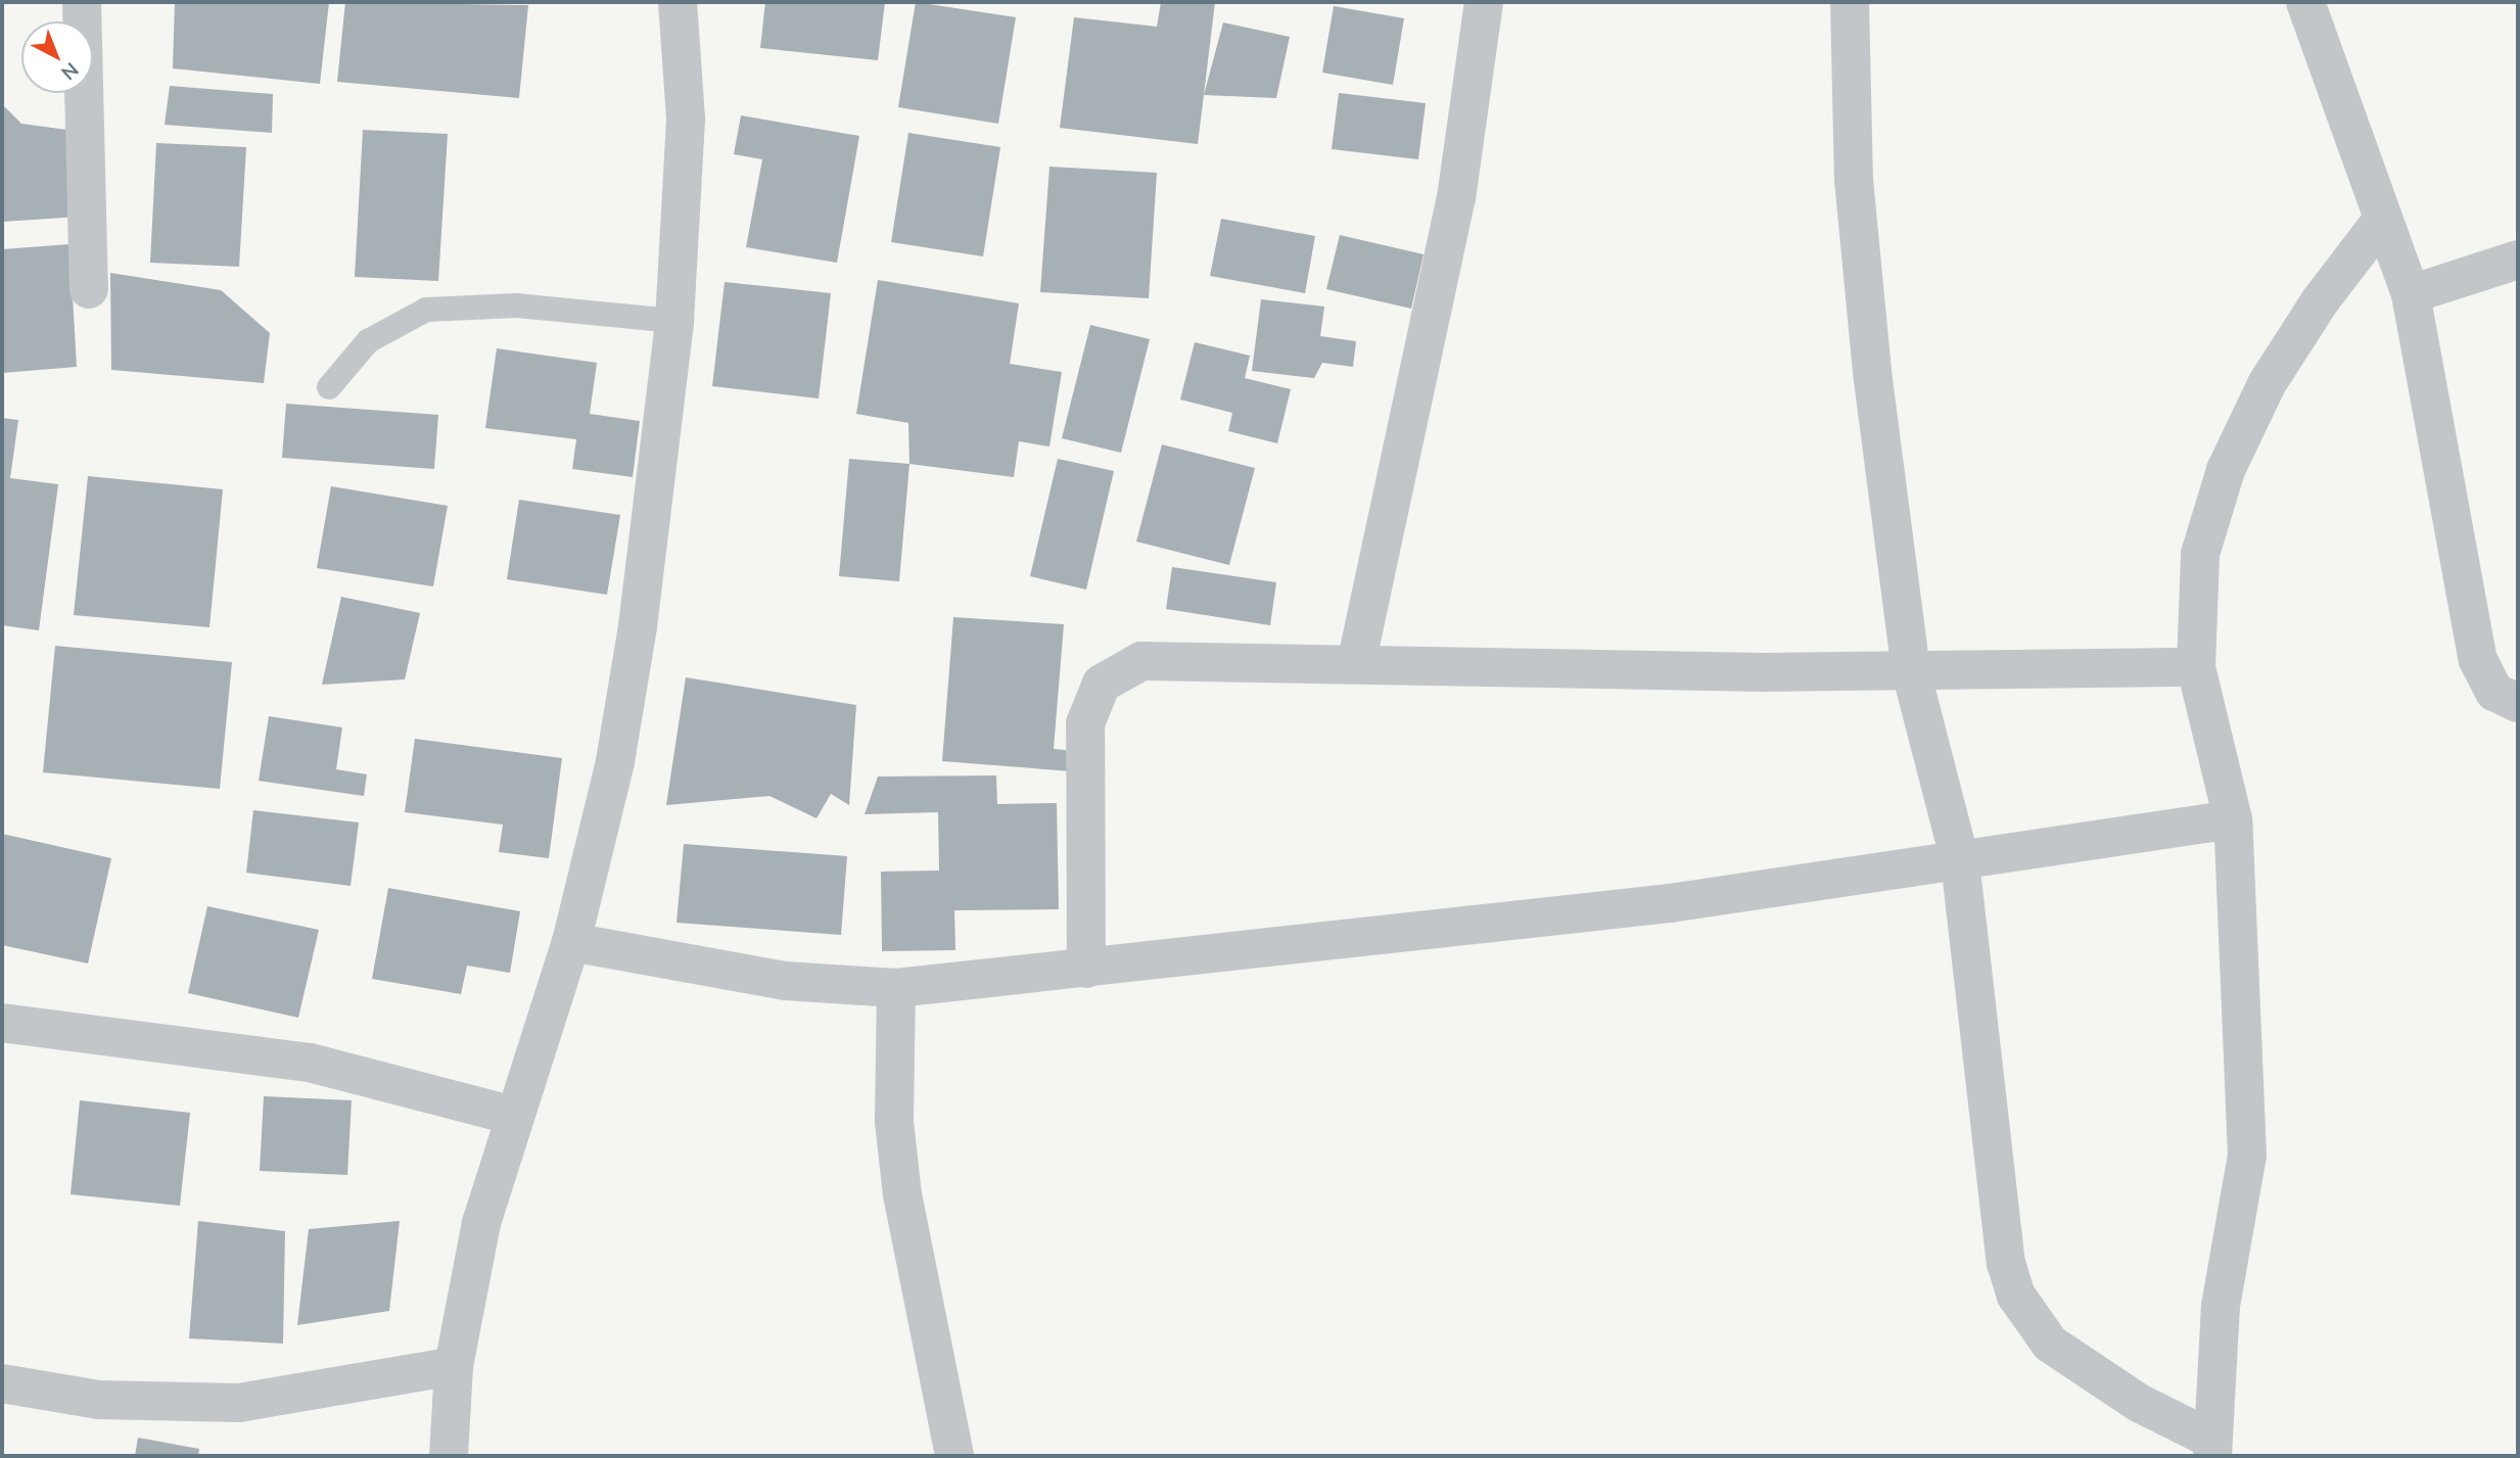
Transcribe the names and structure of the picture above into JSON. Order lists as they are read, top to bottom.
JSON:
{
  "north": "bottom right"
}
